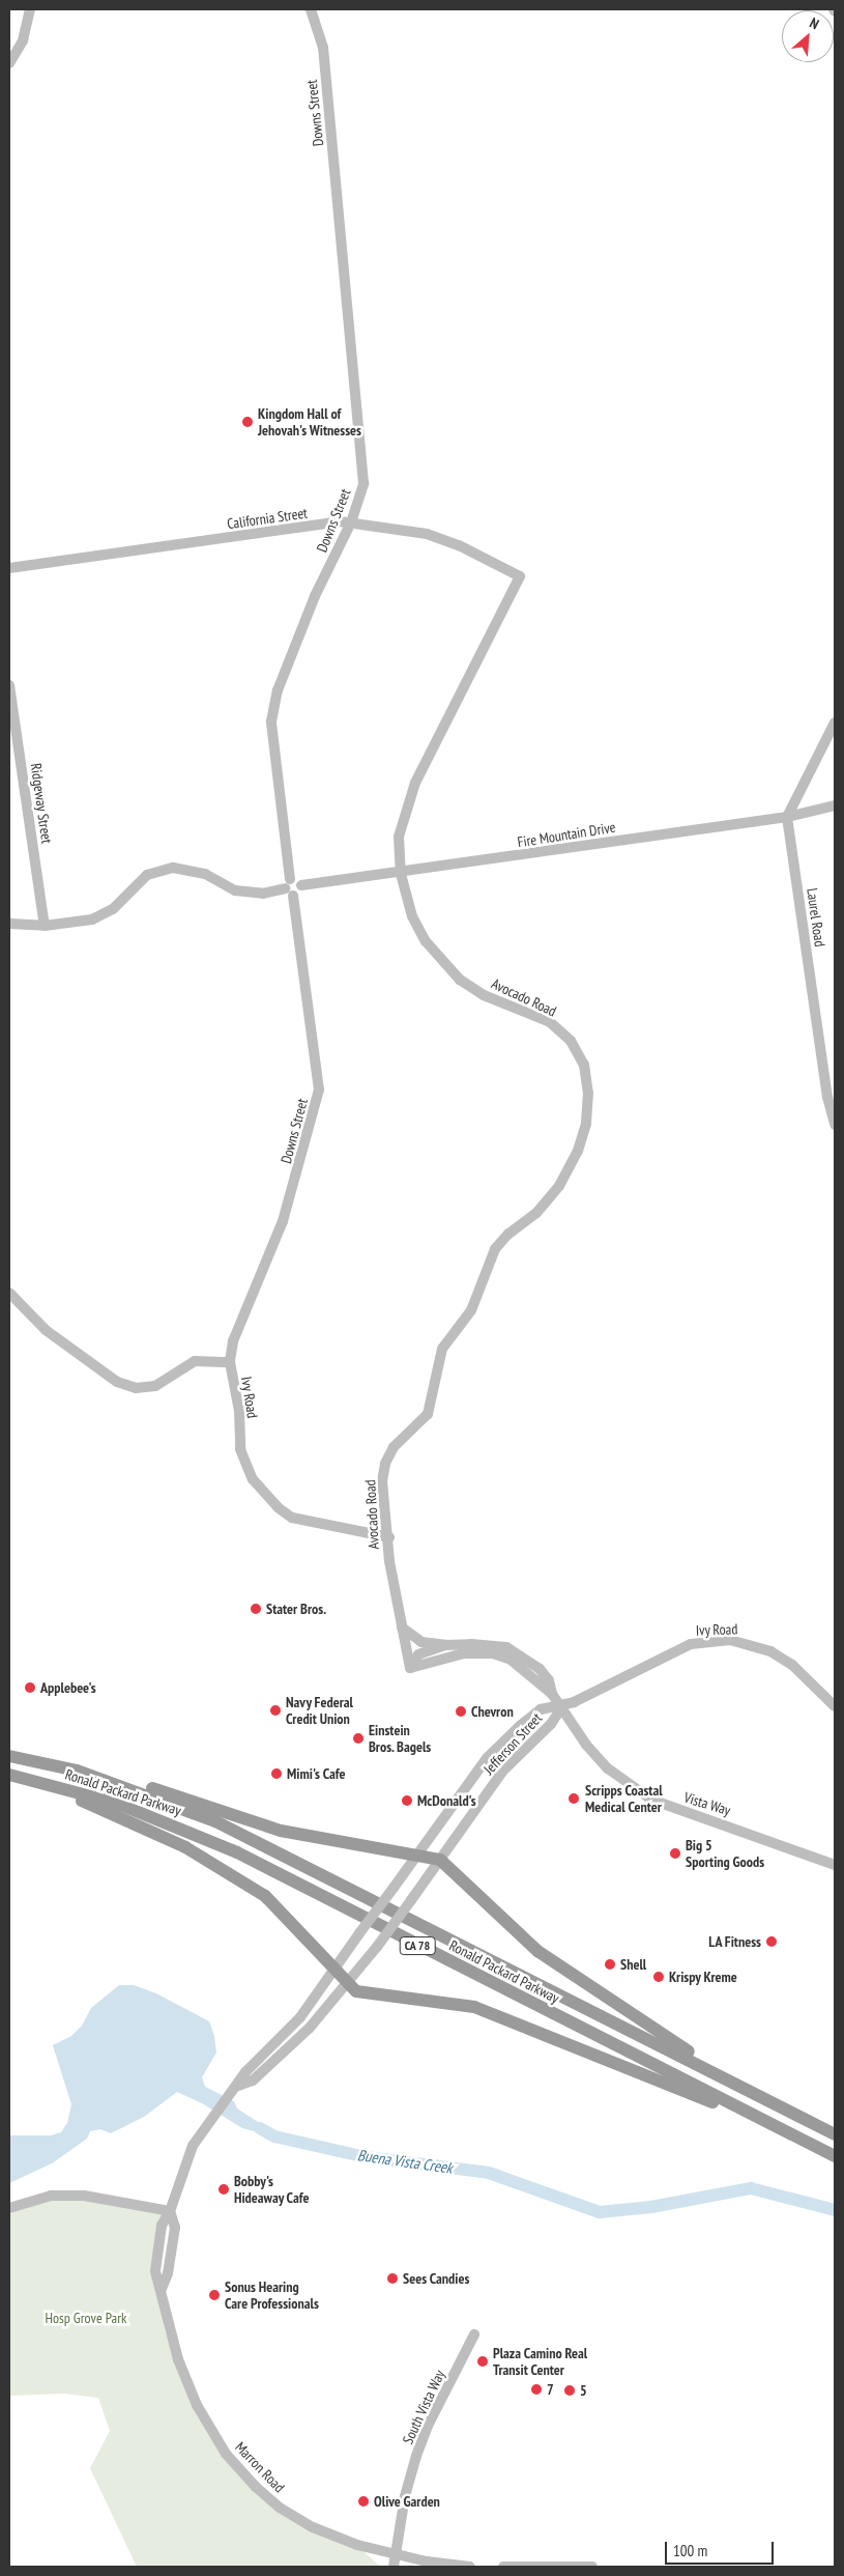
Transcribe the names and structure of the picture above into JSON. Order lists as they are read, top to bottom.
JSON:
{
  "streets": {
    "highway": ["Ronald Packard Parkway", "CA 78"],
    "main road": [
      "Downs Street",
      "California Street",
      "Ridgeway Street",
      "Fire Mountain Drive",
      "Laurel Road",
      "Avocado Road",
      "Ivy Road",
      "Jefferson Street",
      "Vista Way",
      "South Vista Way",
      "Marron Road"
    ]
  },
  "crossings": [
    ["Downs Street", "California Street"],
    ["Downs Street", "Fire Mountain Drive"],
    ["Downs Street", "Ivy Road"],
    ["California Street", "Avocado Road"],
    ["Fire Mountain Drive", "Laurel Road"],
    ["Fire Mountain Drive", "Avocado Road"],
    ["Avocado Road", "Ivy Road"],
    ["Avocado Road", "Vista Way"],
    ["Ivy Road", "Jefferson Street"],
    ["Ivy Road", "Vista Way"],
    ["Jefferson Street", "Vista Way"],
    ["Jefferson Street", "Marron Road"],
    ["South Vista Way", "Marron Road"]
  ],
  "water": ["Buena Vista Creek"],
  "parks": ["Hosp Grove Park"],
  "places": [
    "Kingdom Hall of Jehovah's Witnesses",
    "Stater Bros.",
    "Applebee's",
    "Navy Federal Credit Union",
    "Chevron",
    "Einstein Bros. Bagels",
    "Mimi's Cafe",
    "Scripps Coastal Medical Center",
    "McDonald's",
    "Big 5 Sporting Goods",
    "LA Fitness",
    "Shell",
    "Krispy Kreme",
    "Bobby's Hideaway Cafe",
    "Sees Candies",
    "Sonus Hearing Care Professionals",
    "Plaza Camino Real Transit Center",
    "7",
    "5",
    "Olive Garden"
  ],
  "scale_bar": "100 m",
  "north": "top right"
}
